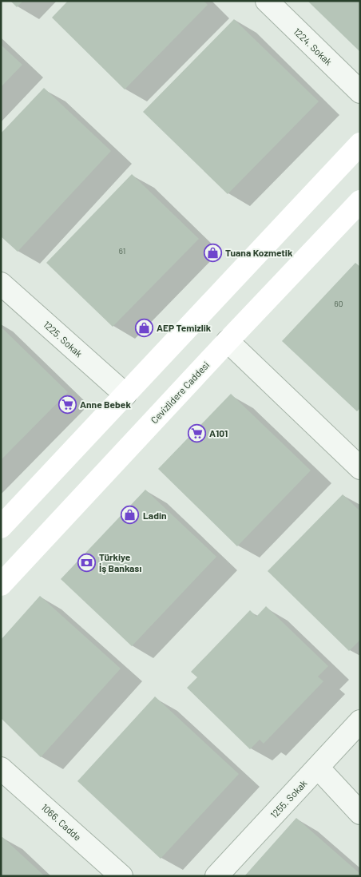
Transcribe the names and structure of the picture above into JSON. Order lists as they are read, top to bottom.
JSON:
{
  "streets": {
    "main road": ["Cevizlidere Caddesi"],
    "street": [
      "1224. Sokak",
      "1225. Sokak",
      "1255. Sokak",
      "1066. Cadde"
    ]
  },
  "places": {
    "shop": ["Tuana Kozmetik", "AEP Temizlik", "Ladin"],
    "supermarket": ["Anne Bebek", "A101"],
    "bank": ["Türkiye İş Bankası"]
  },
  "house_numbers": ["61", "60"]
}
